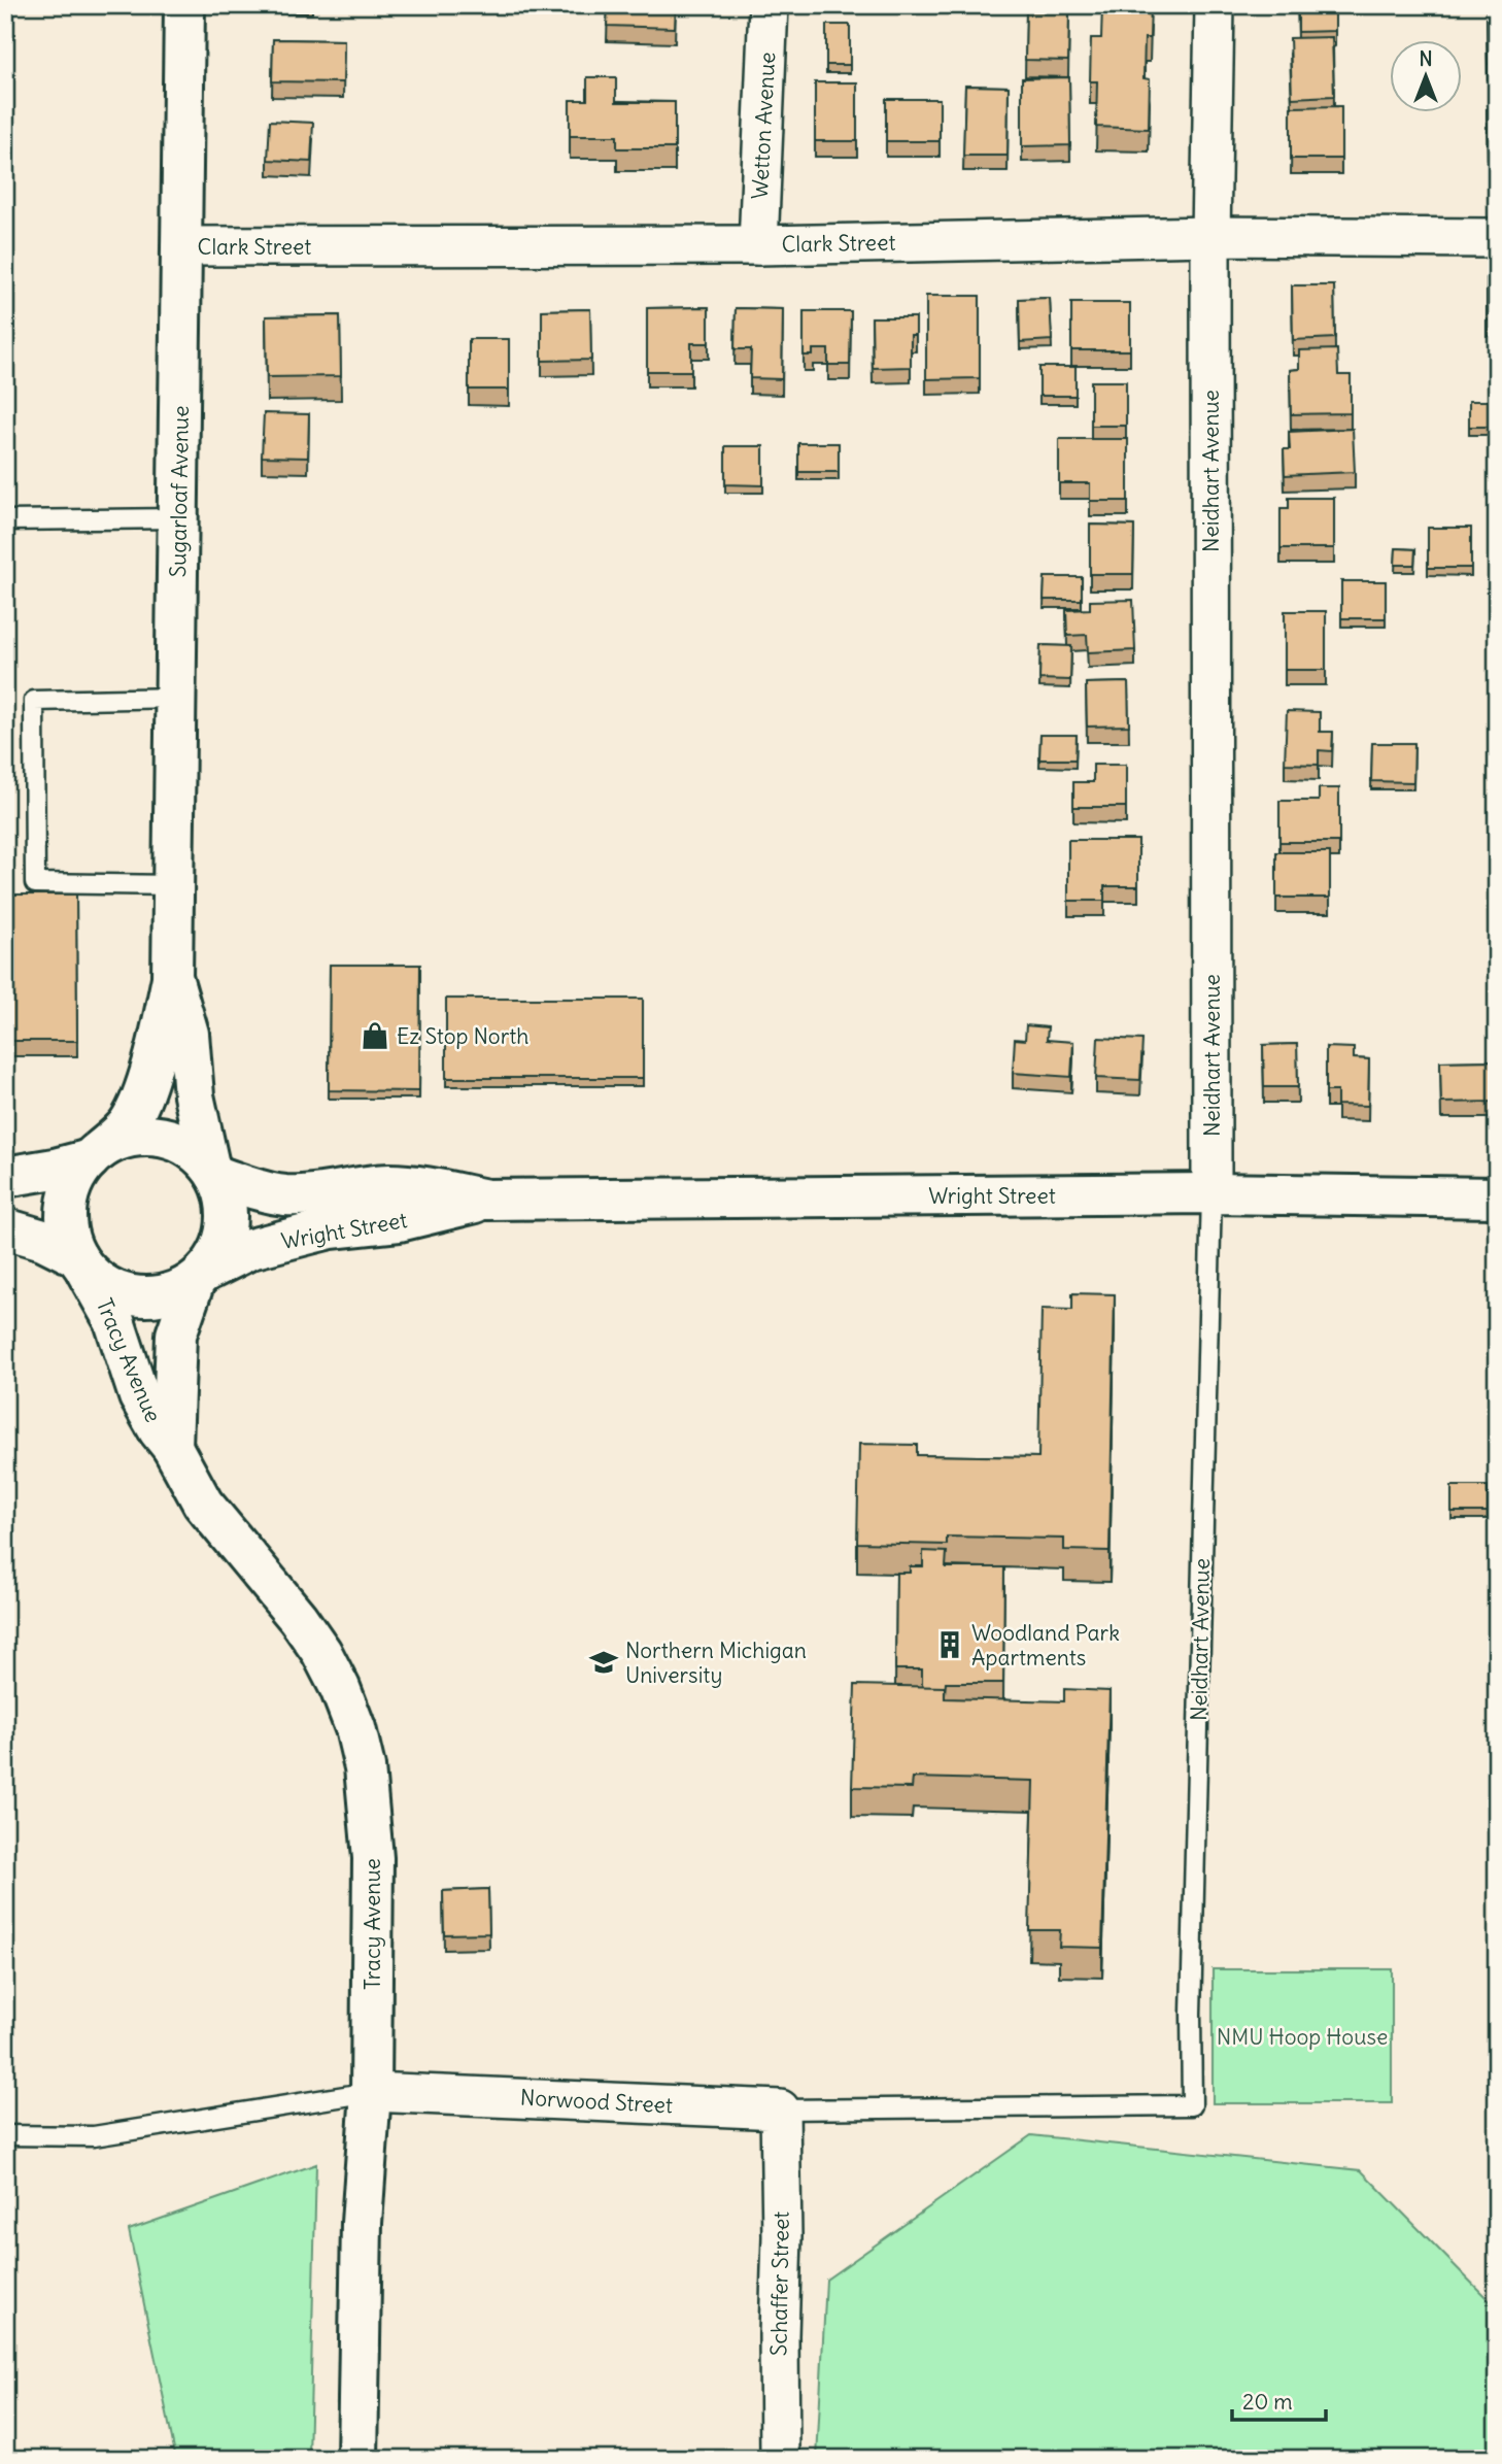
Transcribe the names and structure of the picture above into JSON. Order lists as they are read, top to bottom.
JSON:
{
  "streets": {
    "main road": ["Sugarloaf Avenue", "Wright Street", "Tracy Avenue"],
    "street": [
      "Wetton Avenue",
      "Clark Street",
      "Neidhart Avenue",
      "Norwood Street",
      "Schaffer Street"
    ]
  },
  "crossings": [
    ["Wetton Avenue", "Clark Street"],
    ["Clark Street", "Neidhart Avenue"],
    ["Clark Street", "Sugarloaf Avenue"],
    ["Neidhart Avenue", "Wright Street"],
    ["Neidhart Avenue", "Norwood Street"],
    ["Sugarloaf Avenue", "Wright Street"],
    ["Sugarloaf Avenue", "Tracy Avenue"],
    ["Wright Street", "Tracy Avenue"],
    ["Tracy Avenue", "Norwood Street"],
    ["Norwood Street", "Schaffer Street"]
  ],
  "parks": ["NMU Hoop House"],
  "places": {
    "shop": ["Ez Stop North"],
    "building": ["Woodland Park Apartments"],
    "school or university": ["Northern Michigan University"]
  },
  "scale_bar": "20 m",
  "north": "top"
}
